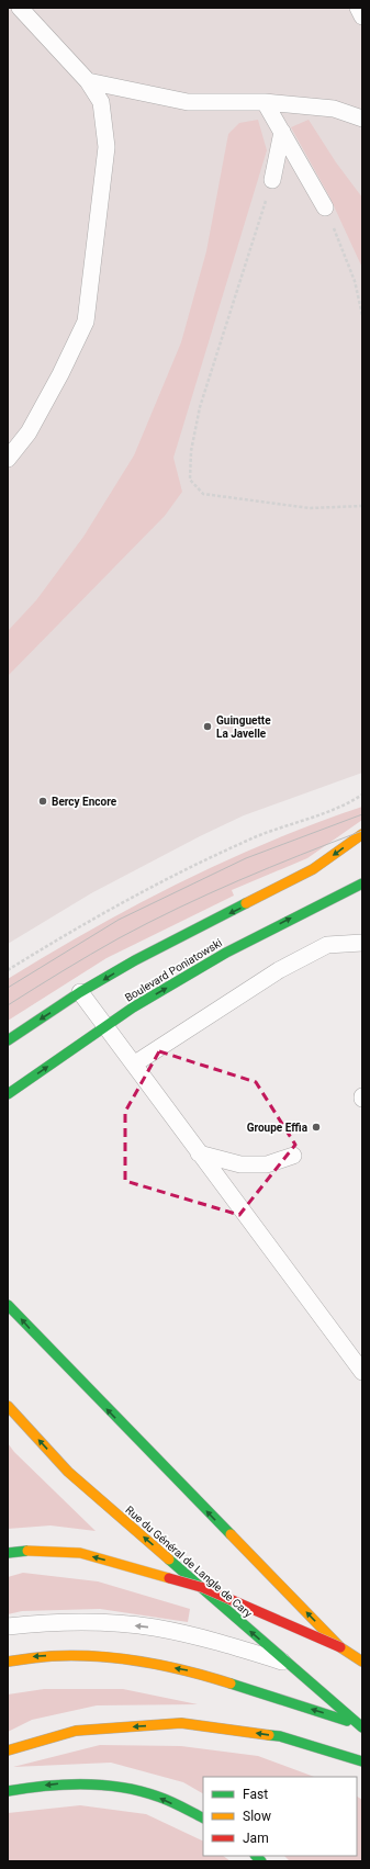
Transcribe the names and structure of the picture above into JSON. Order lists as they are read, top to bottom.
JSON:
{
  "streets": {
    "main road": ["Boulevard Poniatowski", "Rue du Général de Langle de Cary"]
  },
  "places": ["Guinguette La Javelle", "Bercy Encore", "Groupe Effia"],
  "legend": ["Fast", "Slow", "Jam"]
}
